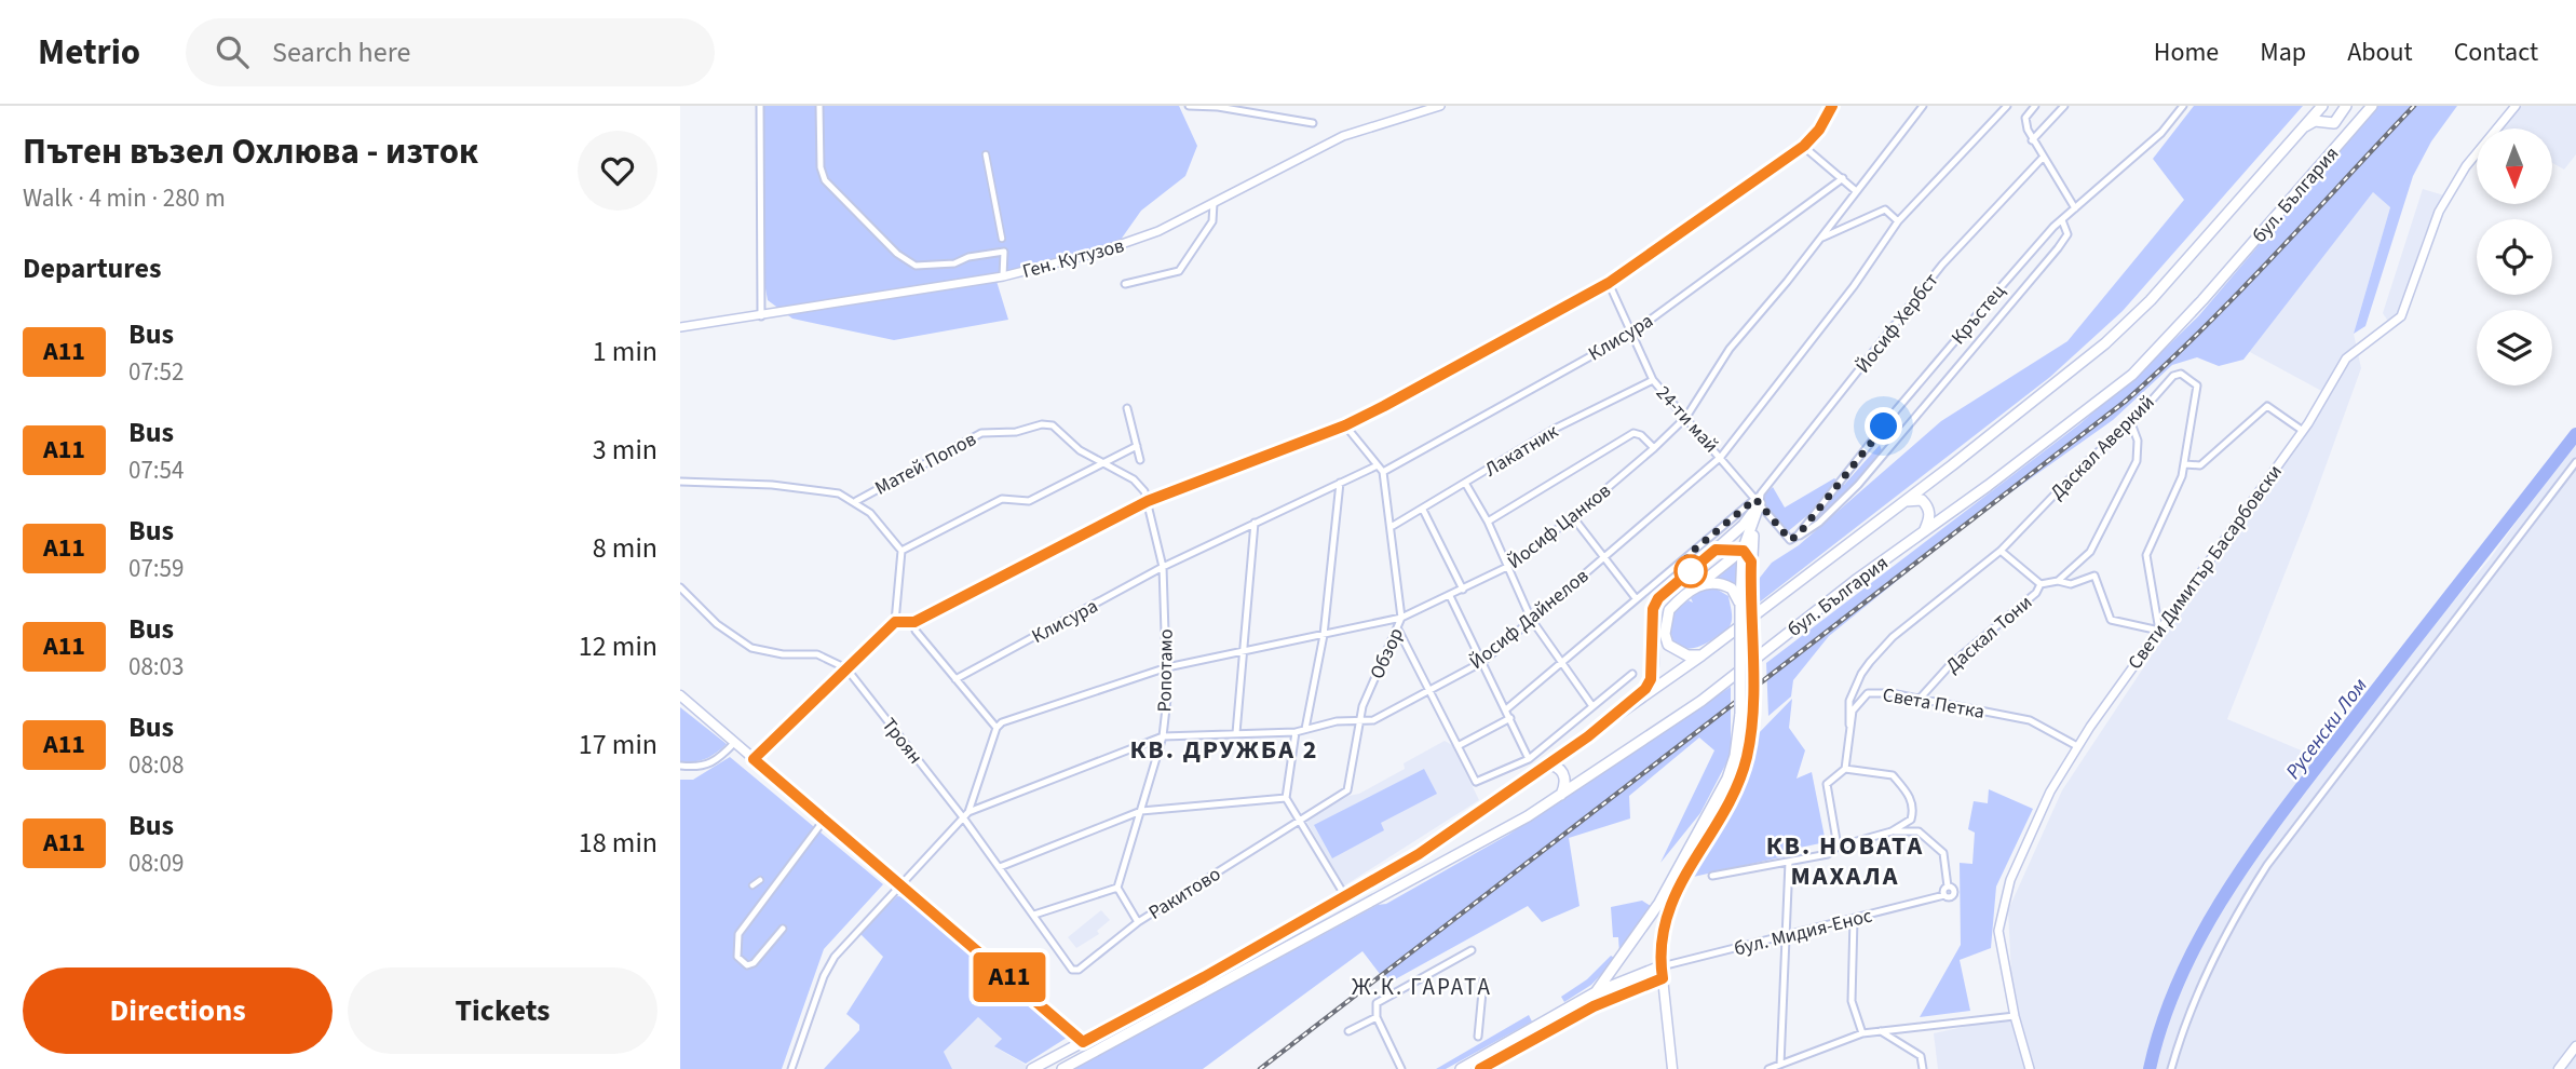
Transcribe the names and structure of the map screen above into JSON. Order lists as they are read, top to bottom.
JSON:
{
  "streets": {
    "main road": ["бул. България", "бул. Мидия-Енос"],
    "street": [
      "Ген. Кутузов",
      "Кръстец",
      "Йосиф Хербст",
      "Клисура",
      "24-ти май",
      "Даскал Аверкий",
      "Лакатник",
      "Матей Попов",
      "Йосиф Цанков",
      "Свети Димитър Басарбовски",
      "Йосиф Дайнелов",
      "Даскал Тони",
      "Обзор",
      "Ропотамо",
      "Света Петка",
      "Троян",
      "Ракитово"
    ]
  },
  "crossings": [
    ["Кръстец", "24-ти май"],
    ["Йосиф Хербст", "24-ти май"],
    ["Йосиф Хербст", "бул. Мидия-Енос"],
    ["Клисура", "24-ти май"],
    ["Клисура", "Обзор"],
    ["Клисура", "Ропотамо"],
    ["24-ти май", "Лакатник"],
    ["24-ти май", "Йосиф Цанков"],
    ["24-ти май", "Йосиф Дайнелов"],
    ["24-ти май", "бул. Мидия-Енос"],
    ["Даскал Аверкий", "Свети Димитър Басарбовски"],
    ["Даскал Аверкий", "Даскал Тони"],
    ["Даскал Аверкий", "Света Петка"],
    ["Лакатник", "Обзор"],
    ["Матей Попов", "Ропотамо"],
    ["Йосиф Цанков", "Обзор"],
    ["Йосиф Цанков", "Ропотамо"],
    ["Свети Димитър Басарбовски", "Даскал Тони"],
    ["Свети Димитър Басарбовски", "Света Петка"],
    ["Йосиф Дайнелов", "Обзор"],
    ["Йосиф Дайнелов", "Ропотамо"],
    ["Йосиф Дайнелов", "Троян"],
    ["Даскал Тони", "Света Петка"],
    ["Обзор", "Ракитово"],
    ["Света Петка", "бул. Мидия-Енос"],
    ["Троян", "Ракитово"]
  ],
  "districts": ["КВ. ДРУЖБА 2", "КВ. НОВАТА МАХАЛА", "Ж.К. ГАРАТА"],
  "water": ["Русенски Лом"],
  "lines": ["bus line А11"],
  "north": "bottom",
  "page": {
    "header": "Metrio",
    "search": "Search here",
    "nav": [
      "Home",
      "Map",
      "About",
      "Contact"
    ],
    "heading": [
      ["Пътен възел Охлюва - изток", "Walk · 4 min · 280 m"],
      "Departures"
    ],
    "on_map": "А11",
    "list": [
      {
        "mark": "А11",
        "name": "Bus",
        "note": "07:52",
        "value": "1 min"
      },
      {
        "mark": "А11",
        "name": "Bus",
        "note": "07:54",
        "value": "3 min"
      },
      {
        "mark": "А11",
        "name": "Bus",
        "note": "07:59",
        "value": "8 min"
      },
      {
        "mark": "А11",
        "name": "Bus",
        "note": "08:03",
        "value": "12 min"
      },
      {
        "mark": "А11",
        "name": "Bus",
        "note": "08:08",
        "value": "17 min"
      },
      {
        "mark": "А11",
        "name": "Bus",
        "note": "08:09",
        "value": "18 min"
      }
    ],
    "buttons": ["Directions", "Tickets"]
  }
}
